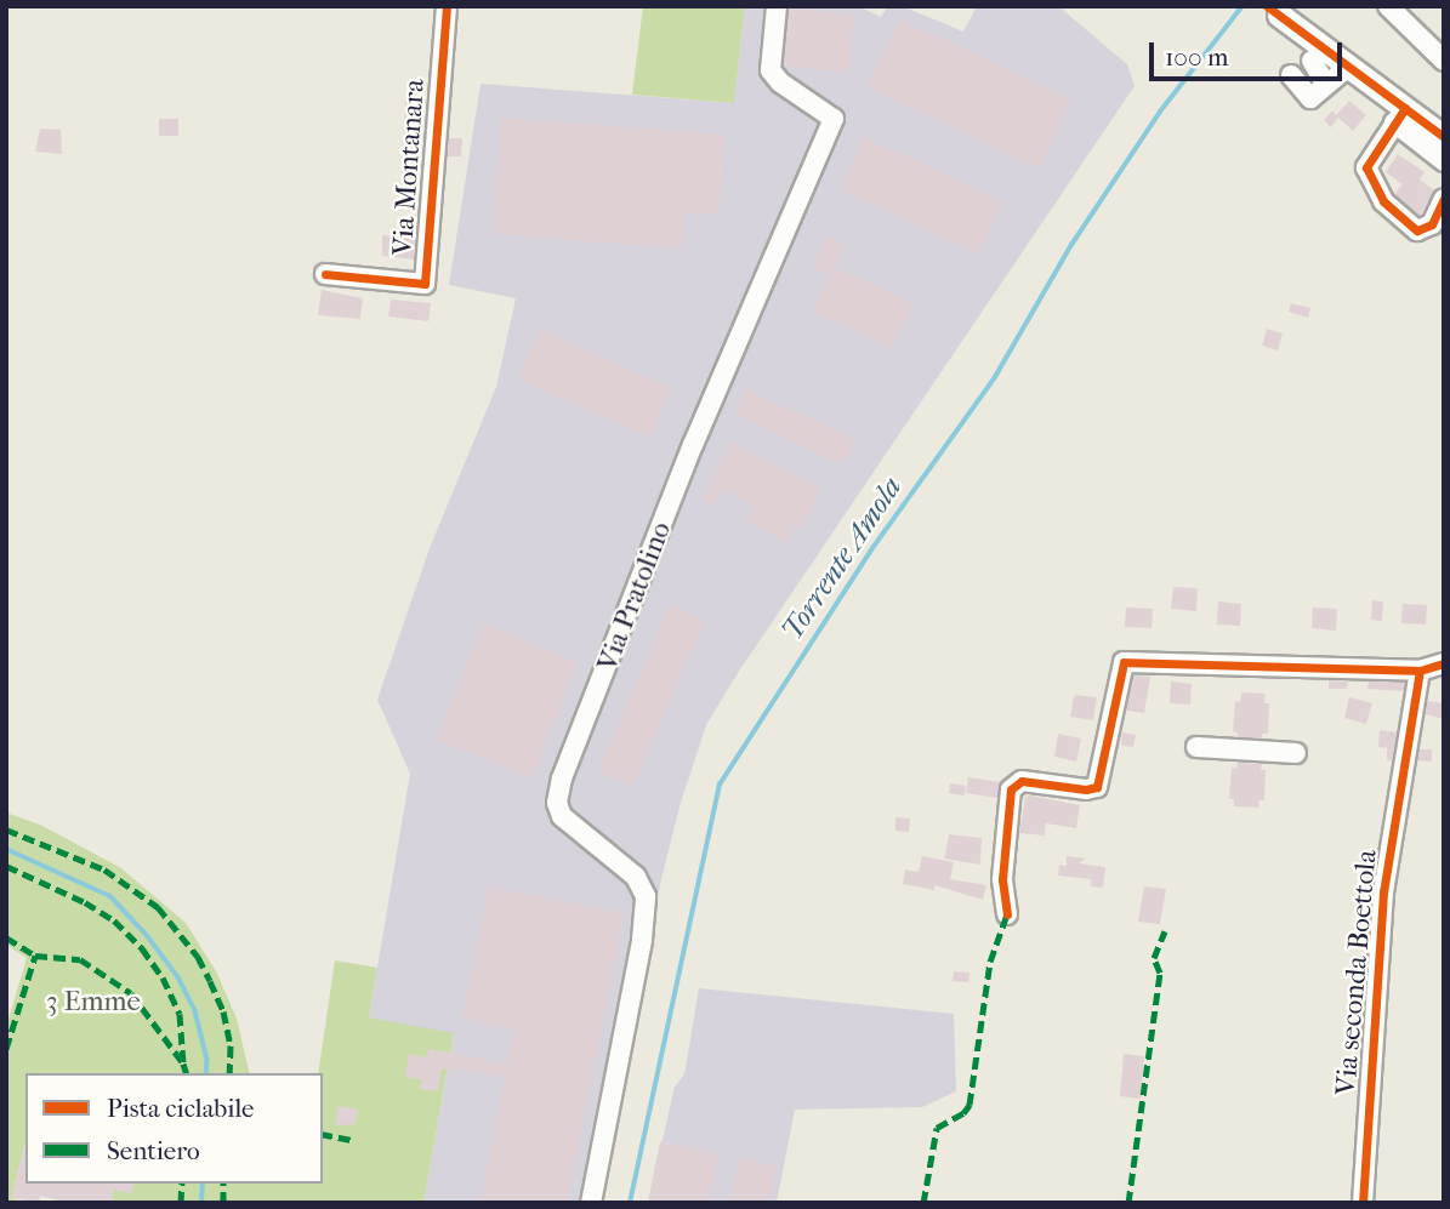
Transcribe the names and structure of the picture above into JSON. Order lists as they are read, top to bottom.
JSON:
{
  "streets": {
    "street": ["Via Montanara", "Via Pratolino", "Via seconda Boettola"]
  },
  "water": ["Torrente Amola"],
  "parks": ["3 Emme"],
  "legend": ["Pista ciclabile", "Sentiero"],
  "scale_bar": "100 m"
}
